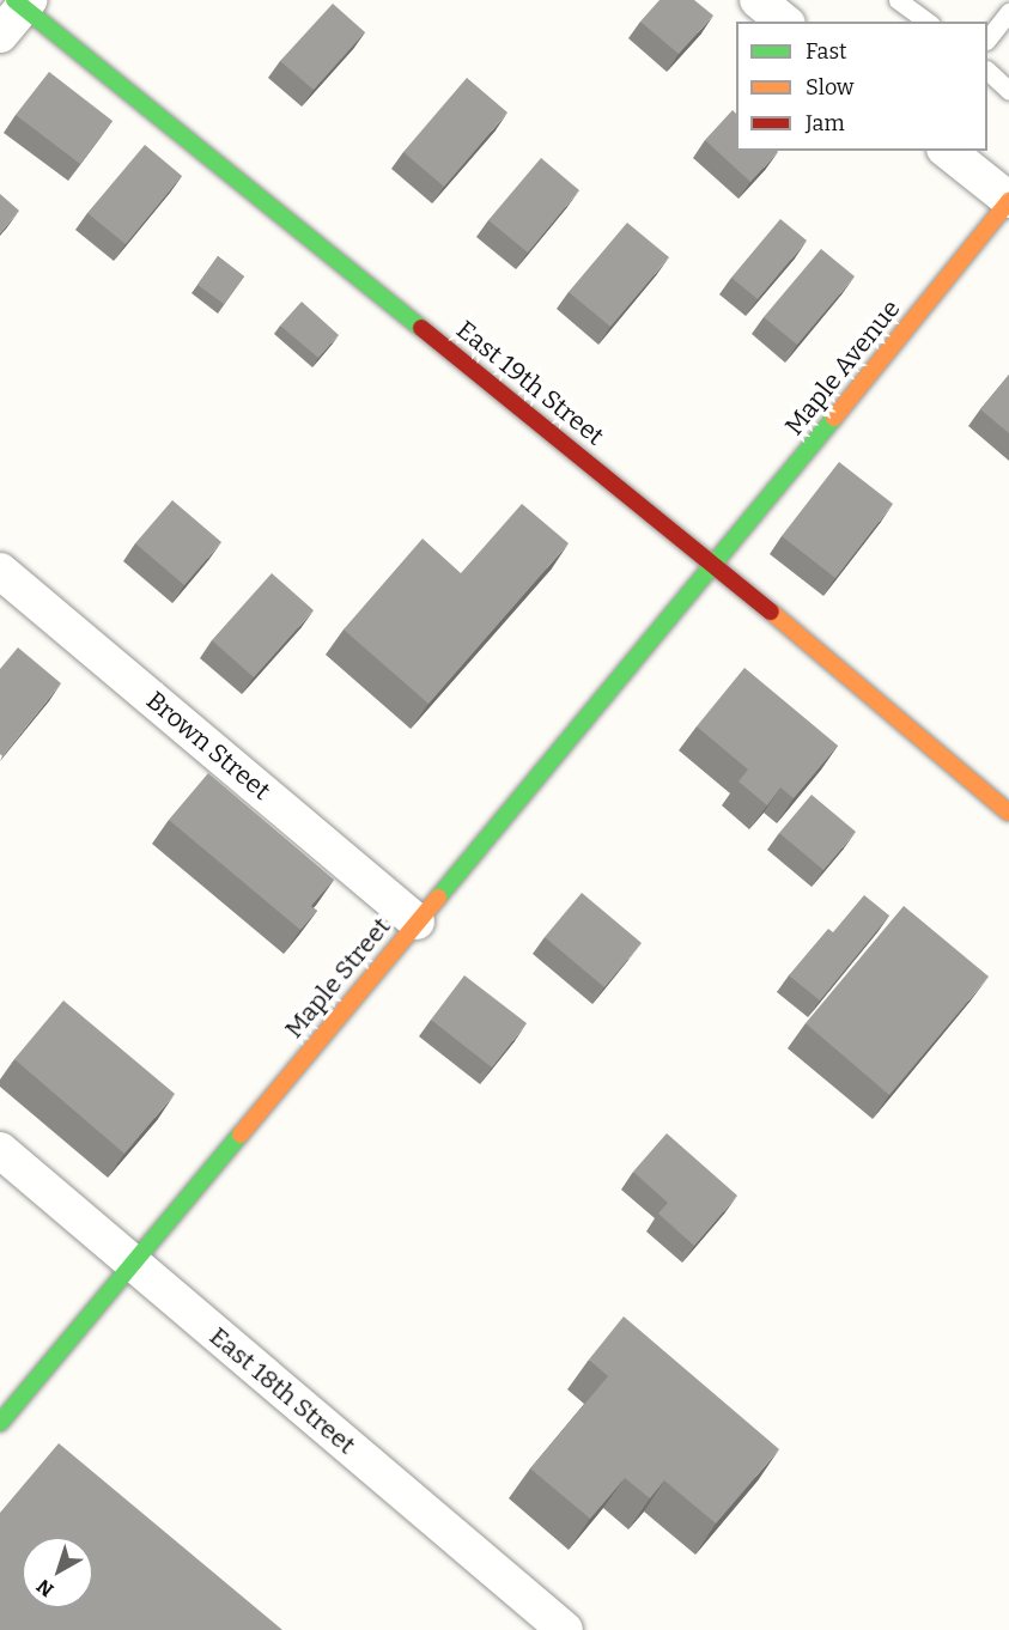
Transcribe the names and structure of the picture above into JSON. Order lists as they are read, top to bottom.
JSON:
{
  "streets": {
    "main road": ["Maple Avenue", "East 19th Street", "Maple Street"],
    "street": ["Brown Street", "East 18th Street"]
  },
  "crossings": [
    ["Maple Avenue", "East 19th Street"],
    ["Maple Avenue", "Maple Street"],
    ["East 19th Street", "Maple Street"],
    ["Brown Street", "Maple Street"],
    ["Maple Street", "East 18th Street"]
  ],
  "legend": ["Fast", "Slow", "Jam"],
  "north": "bottom left"
}
